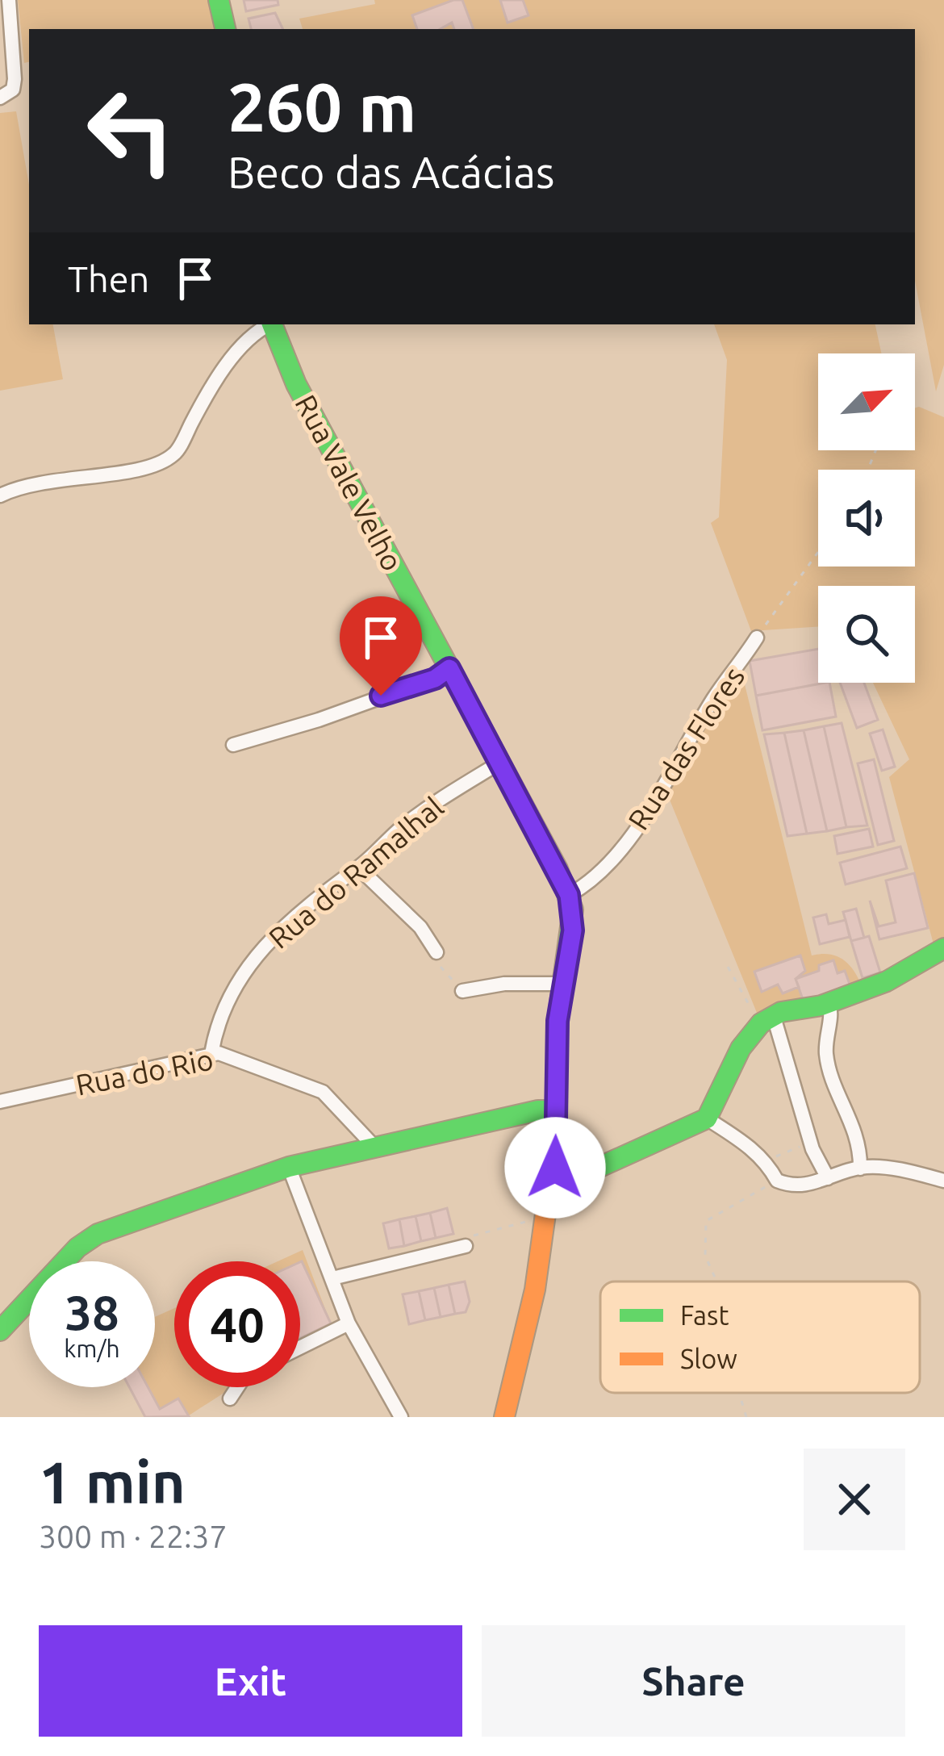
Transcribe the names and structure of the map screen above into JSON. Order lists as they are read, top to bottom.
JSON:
{
  "streets": {
    "street": [
      "Rua Vale Velho",
      "Rua das Flores",
      "Rua do Ramalhal",
      "Rua do Rio"
    ]
  },
  "crossings": [
    ["Rua Vale Velho", "Rua das Flores"],
    ["Rua Vale Velho", "Rua do Ramalhal"],
    ["Rua do Ramalhal", "Rua do Rio"]
  ],
  "legend": ["Fast", "Slow"],
  "north": "top right",
  "page": {
    "turn": ["260 m", "Beco das Acácias"],
    "then": "Then",
    "speed": "38 km/h",
    "limit": "40",
    "heading": ["1 min", "300 m · 22:37"],
    "buttons": ["Exit", "Share"]
  }
}
